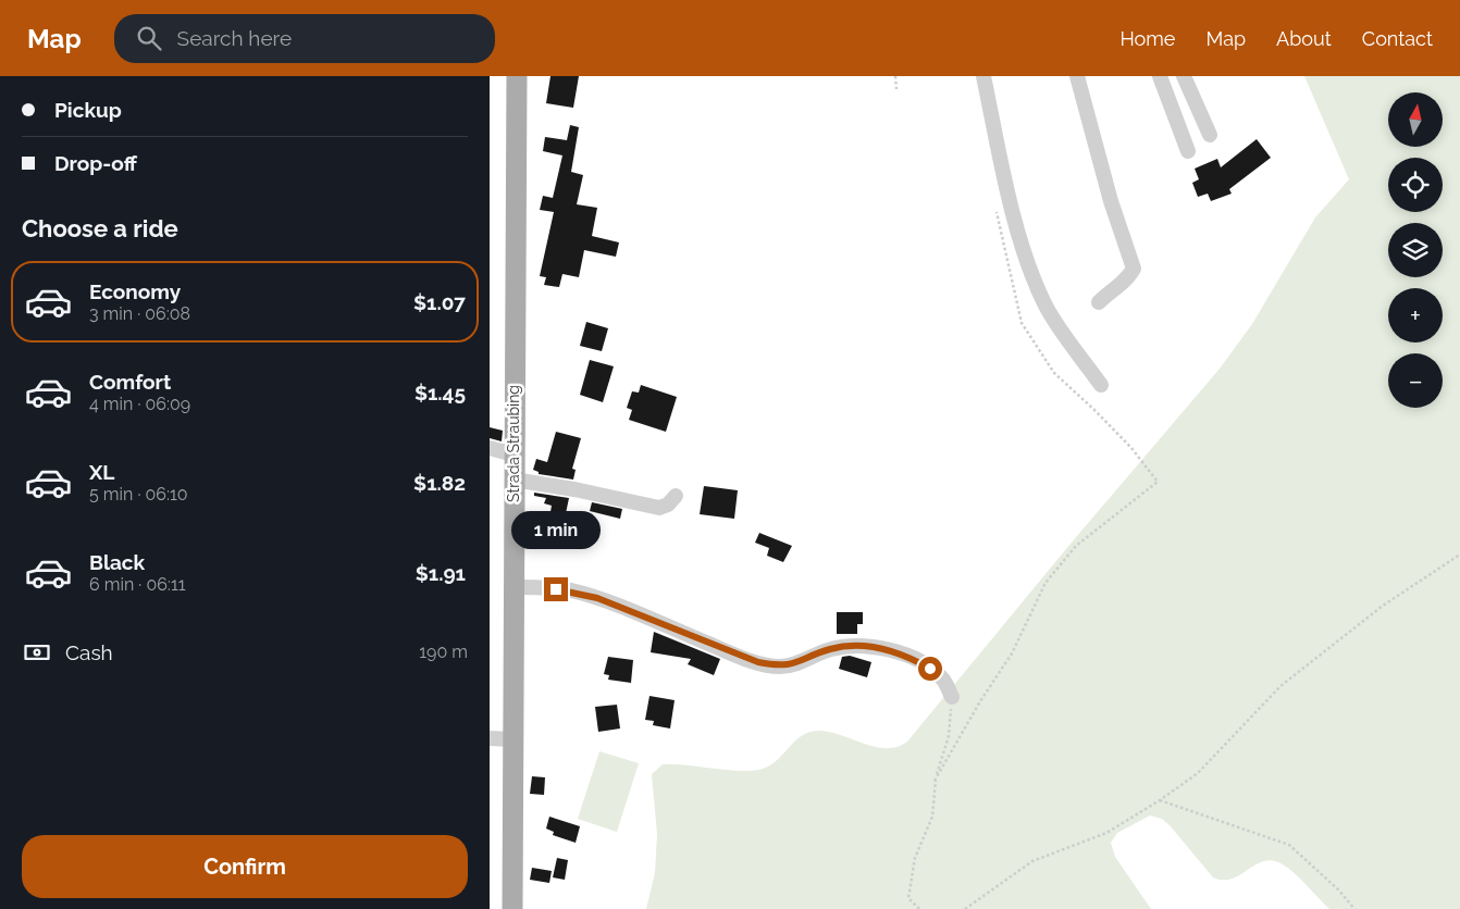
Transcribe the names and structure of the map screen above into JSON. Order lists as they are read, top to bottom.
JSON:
{
  "streets": {
    "main road": ["Strada Straubing"]
  },
  "north": "top",
  "page": {
    "header": "Map",
    "search": "Search here",
    "nav": [
      "Home",
      "Map",
      "About",
      "Contact"
    ],
    "banner": ["Pickup", "Drop-off"],
    "map_buttons": ["+", "−"],
    "heading": "Choose a ride",
    "list": [
      {
        "name": "Economy",
        "note": "3 min · 06:08",
        "value": "$1.07"
      },
      {
        "name": "Comfort",
        "note": "4 min · 06:09",
        "value": "$1.45"
      },
      {
        "name": "XL",
        "note": "5 min · 06:10",
        "value": "$1.82"
      },
      {
        "name": "Black",
        "note": "6 min · 06:11",
        "value": "$1.91"
      }
    ],
    "bubble": "1 min",
    "pay": ["Cash", "190 m"],
    "buttons": "Confirm"
  }
}
